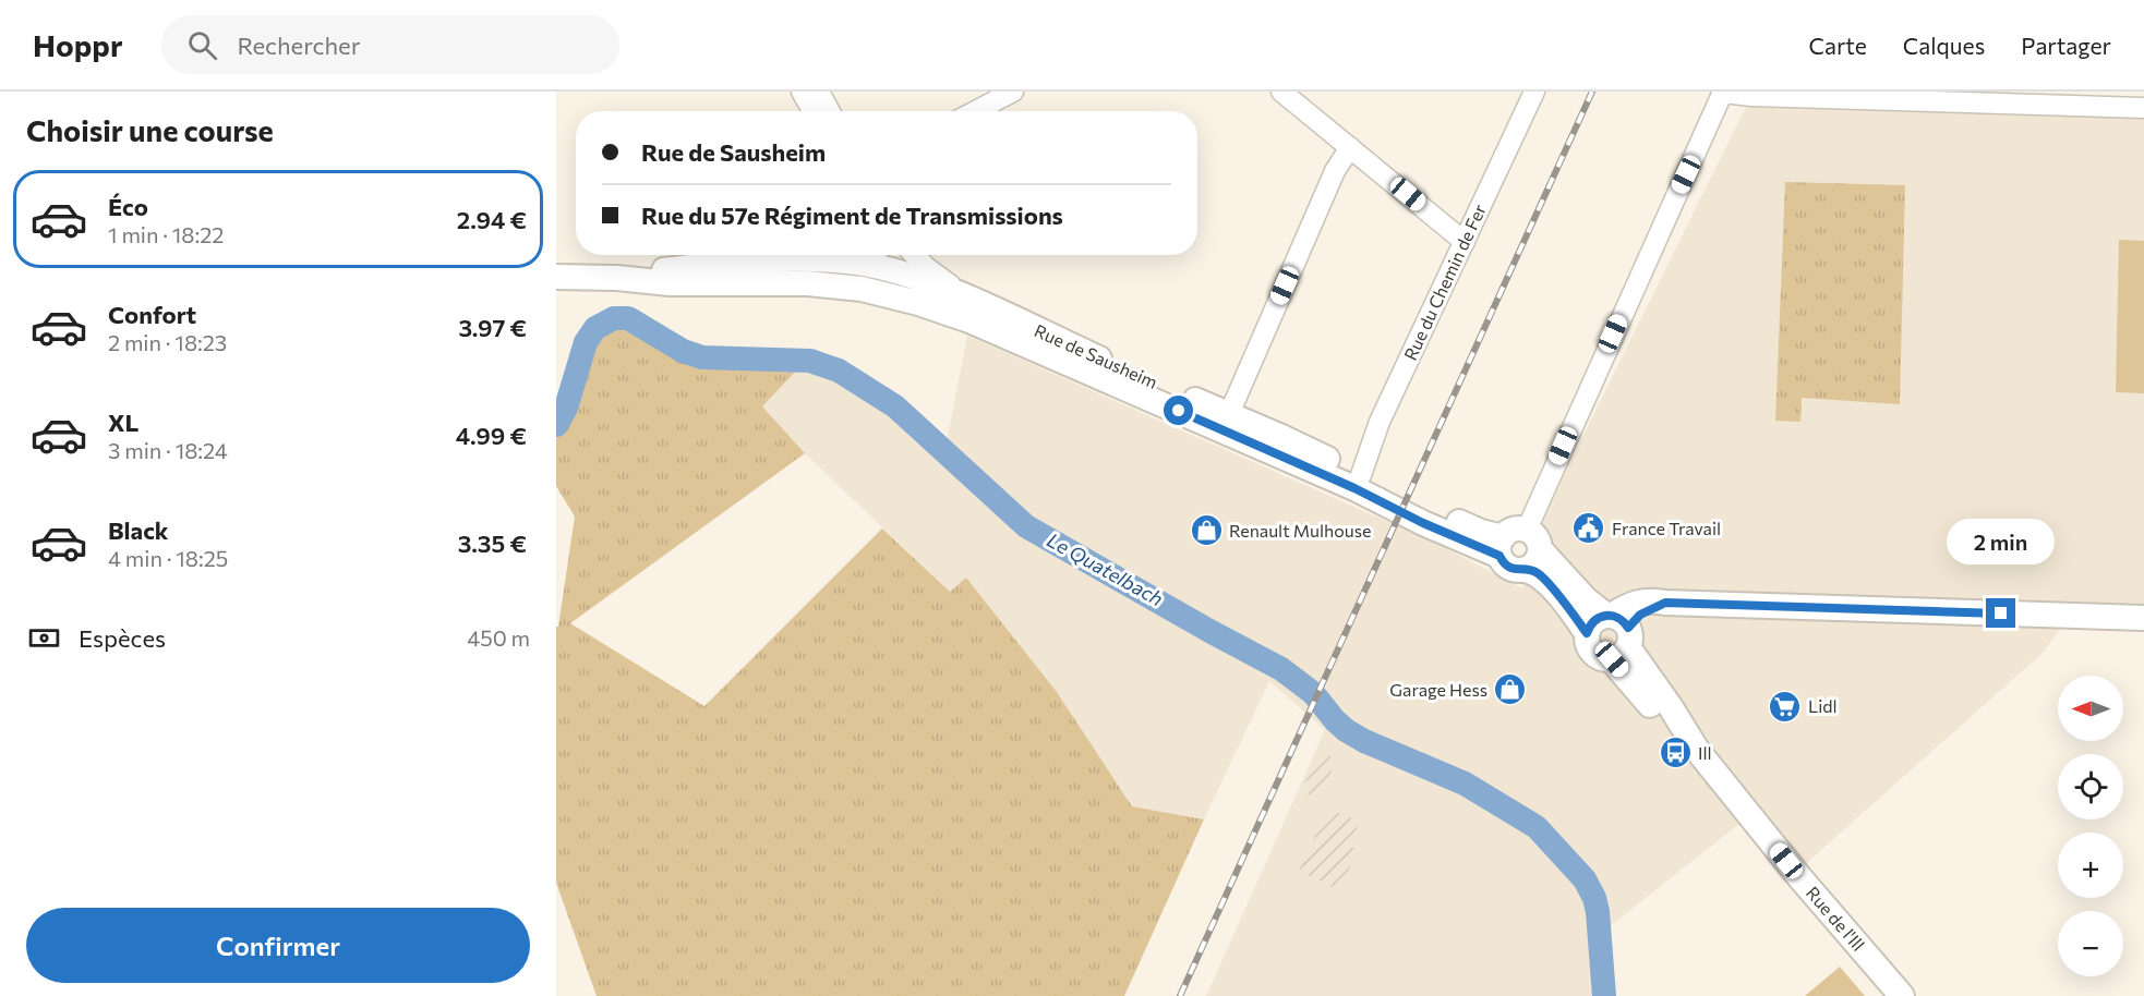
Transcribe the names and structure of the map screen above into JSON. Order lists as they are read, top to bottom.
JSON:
{
  "streets": {
    "main road": ["Rue de Sausheim", "Rue de l'Ill"],
    "street": ["Rue du Chemin de Fer"]
  },
  "crossings": [
    ["Rue du Chemin de Fer", "Rue de Sausheim"]
  ],
  "water": ["Le Quatelbach"],
  "places": {
    "public building": ["France Travail"],
    "shop": ["Renault Mulhouse", "Garage Hess"],
    "supermarket": ["Lidl"],
    "bus stop": ["Ill"]
  },
  "north": "left",
  "page": {
    "header": "Hoppr",
    "search": "Rechercher",
    "nav": ["Carte", "Calques", "Partager"],
    "heading": "Choisir une course",
    "banner": ["Rue de Sausheim", "Rue du 57e Régiment de Transmissions"],
    "list": [
      {
        "name": "Éco",
        "note": "1 min · 18:22",
        "value": "2.94 €"
      },
      {
        "name": "Confort",
        "note": "2 min · 18:23",
        "value": "3.97 €"
      },
      {
        "name": "XL",
        "note": "3 min · 18:24",
        "value": "4.99 €"
      },
      {
        "name": "Black",
        "note": "4 min · 18:25",
        "value": "3.35 €"
      }
    ],
    "bubble": "2 min",
    "pay": ["Espèces", "450 m"],
    "map_buttons": ["+", "−"],
    "buttons": "Confirmer"
  }
}
